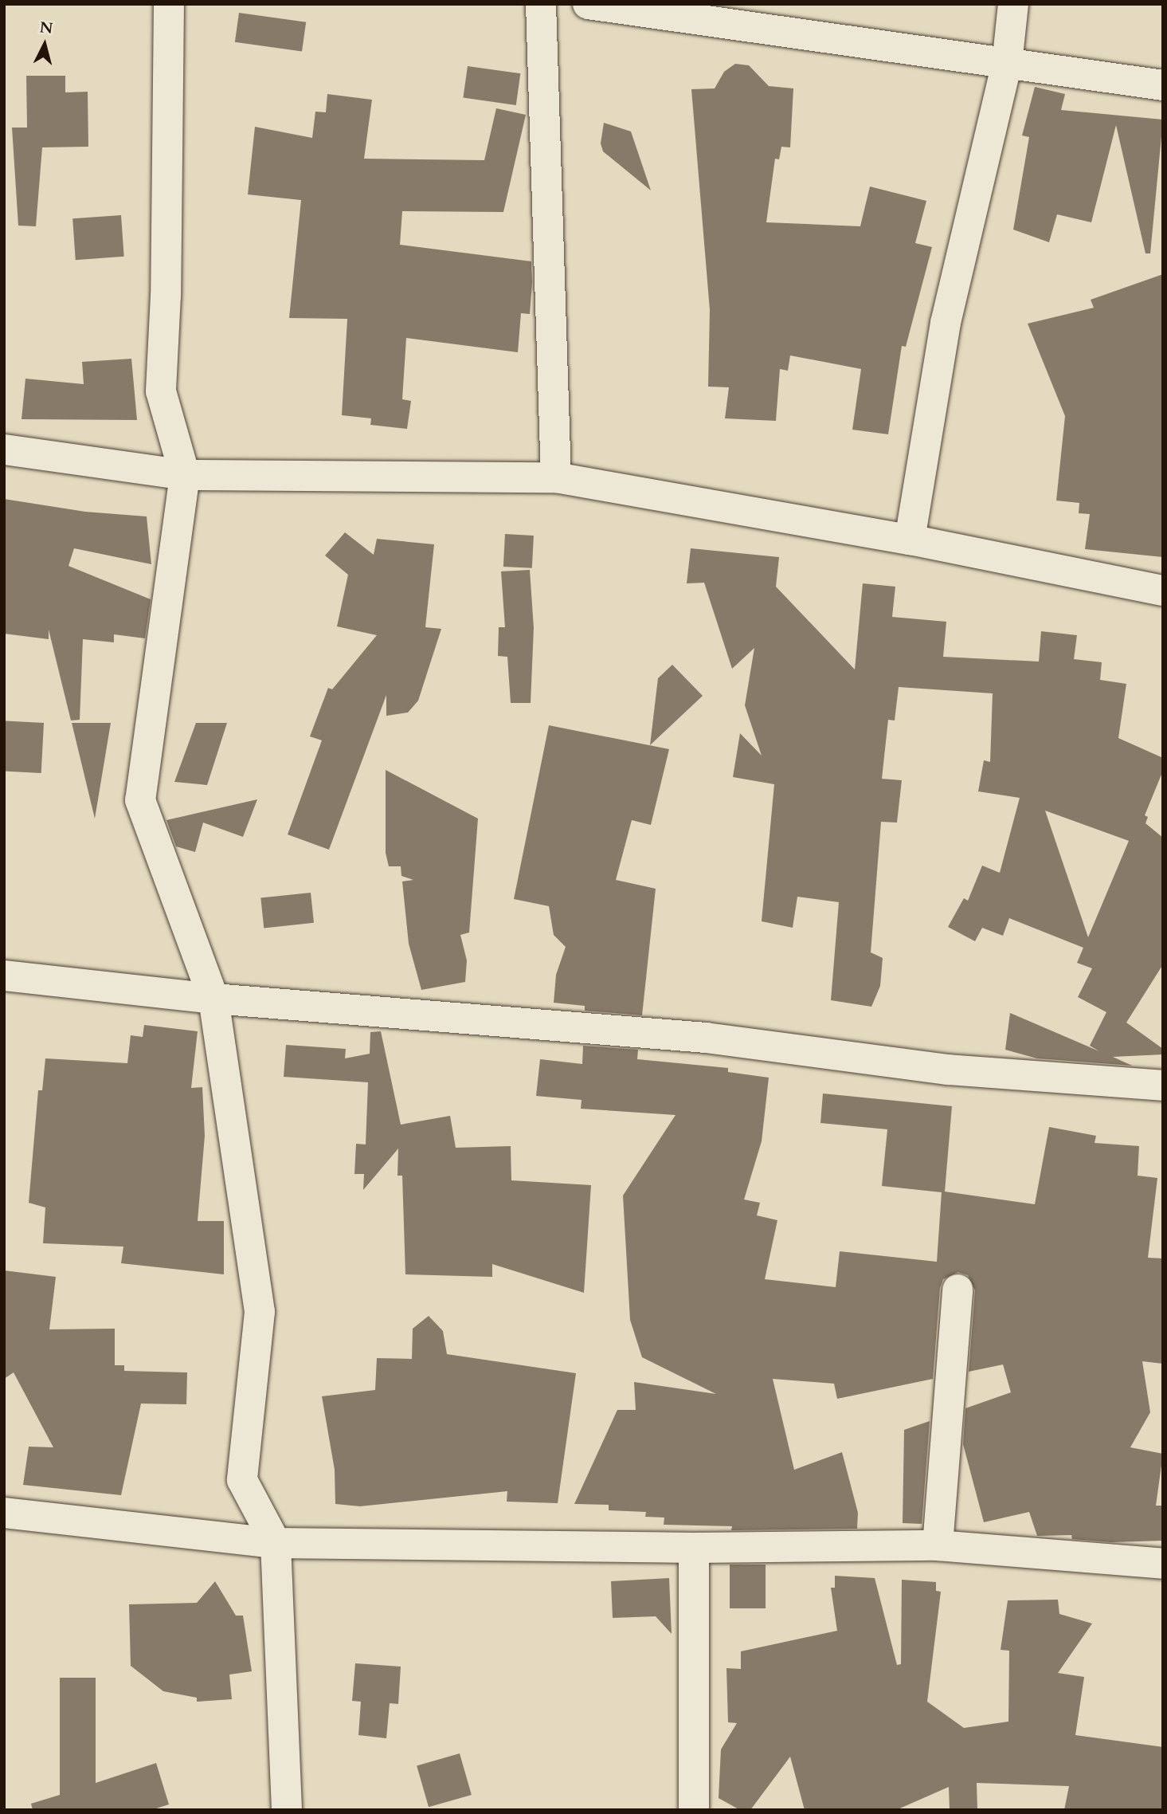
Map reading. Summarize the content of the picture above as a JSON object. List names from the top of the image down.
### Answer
{
  "north": "top"
}
